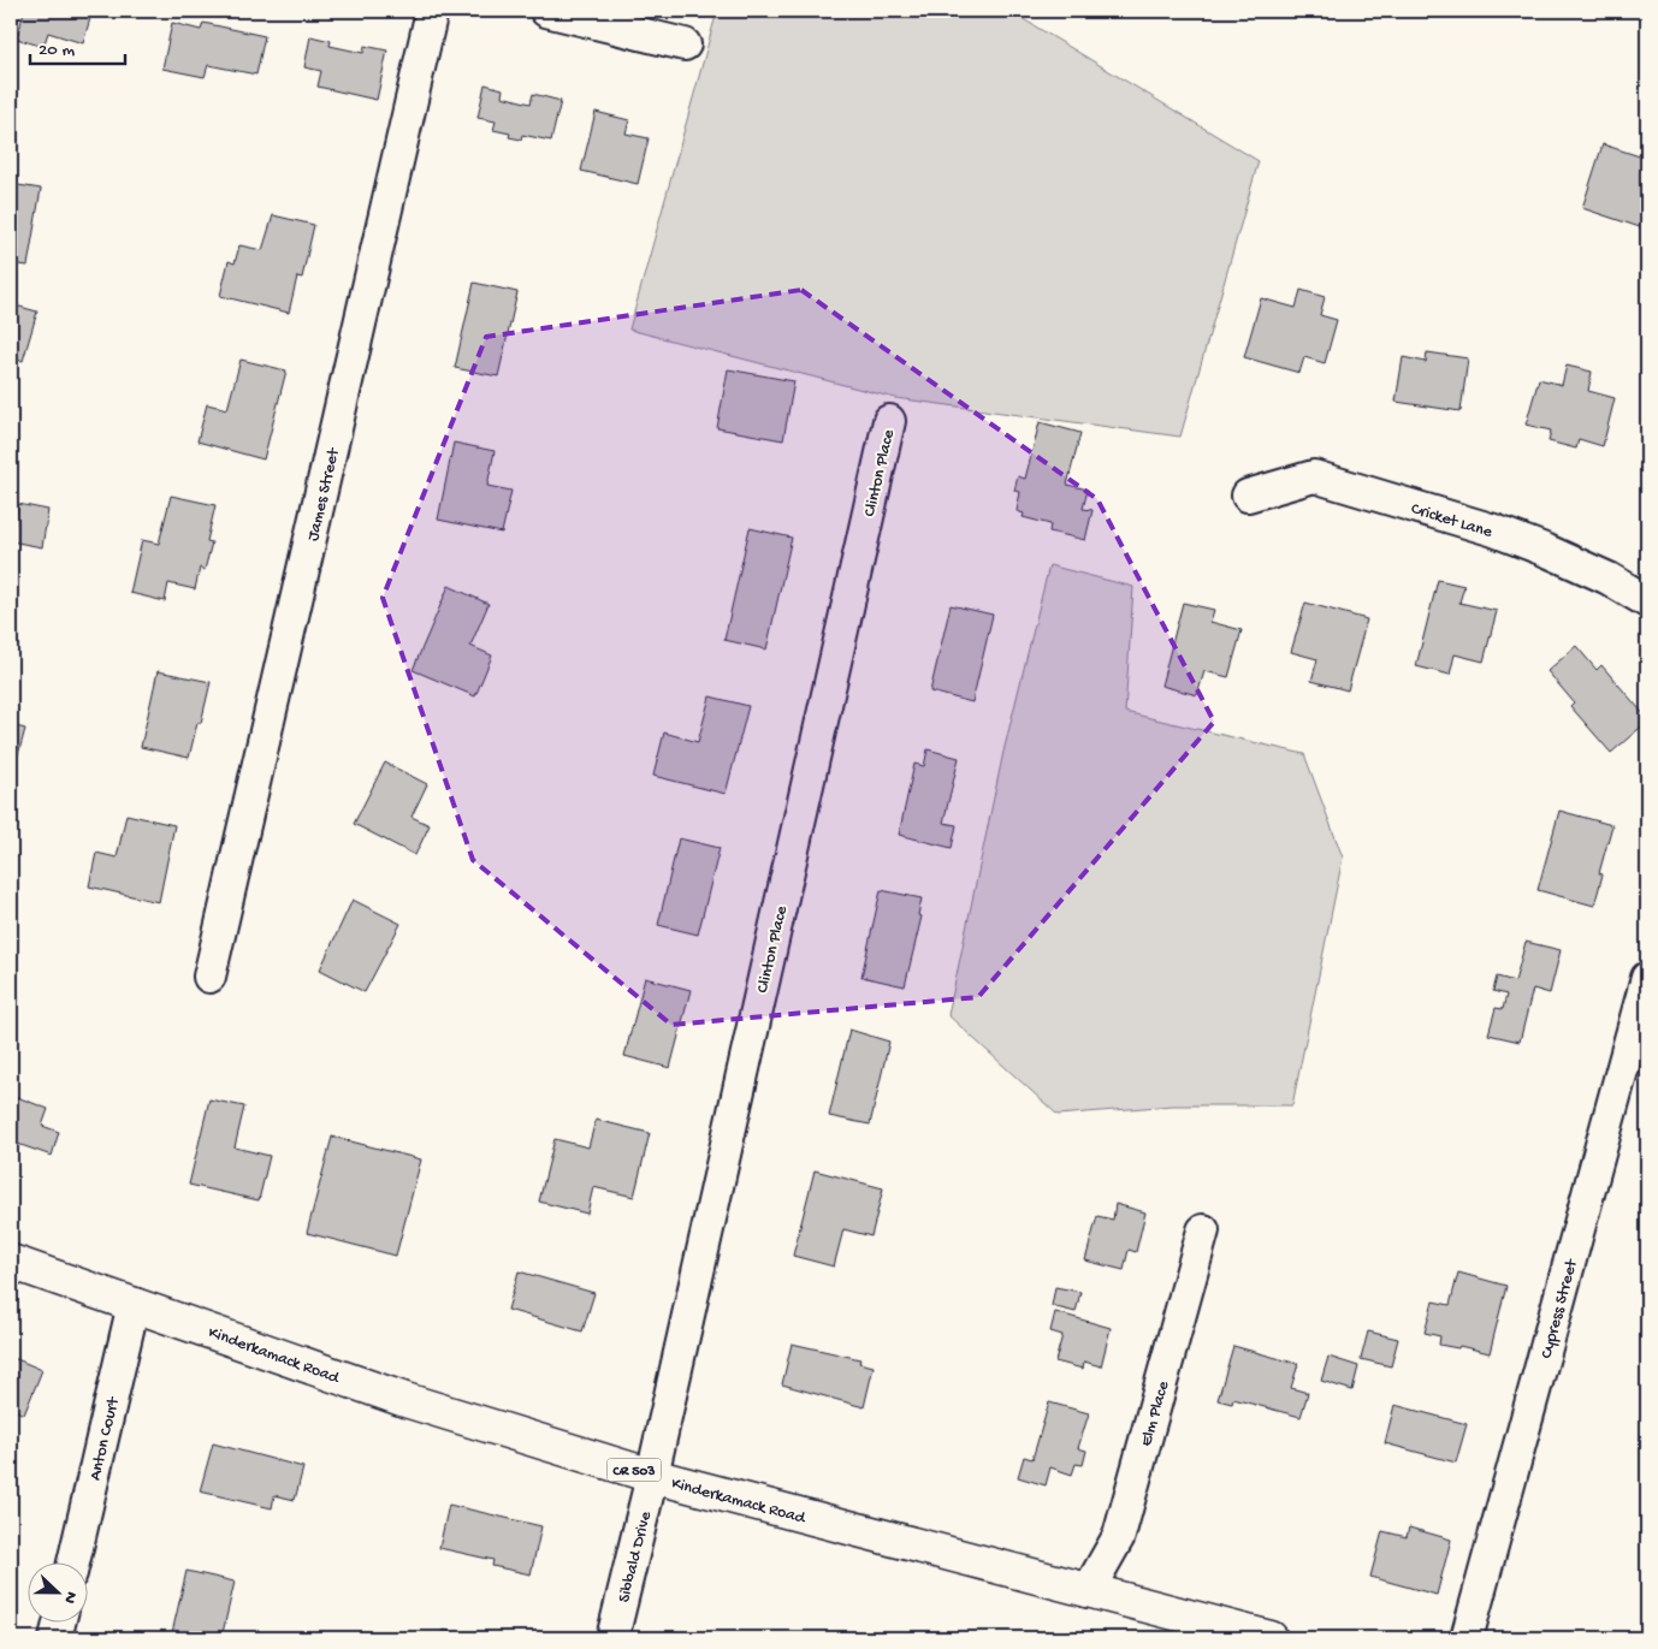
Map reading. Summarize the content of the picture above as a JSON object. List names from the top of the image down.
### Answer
{
  "streets": {
    "main road": ["Kinderkamack Road", "CR 503"],
    "street": [
      "Clinton Place",
      "James Street",
      "Cricket Lane",
      "Cypress Street",
      "Elm Place",
      "Anton Court",
      "Sibbald Drive"
    ]
  },
  "crossings": [
    ["Clinton Place", "Kinderkamack Road"],
    ["Clinton Place", "Sibbald Drive"],
    ["Kinderkamack Road", "Elm Place"],
    ["Kinderkamack Road", "Anton Court"],
    ["Kinderkamack Road", "Sibbald Drive"]
  ],
  "scale_bar": "20 m",
  "north": "right"
}
